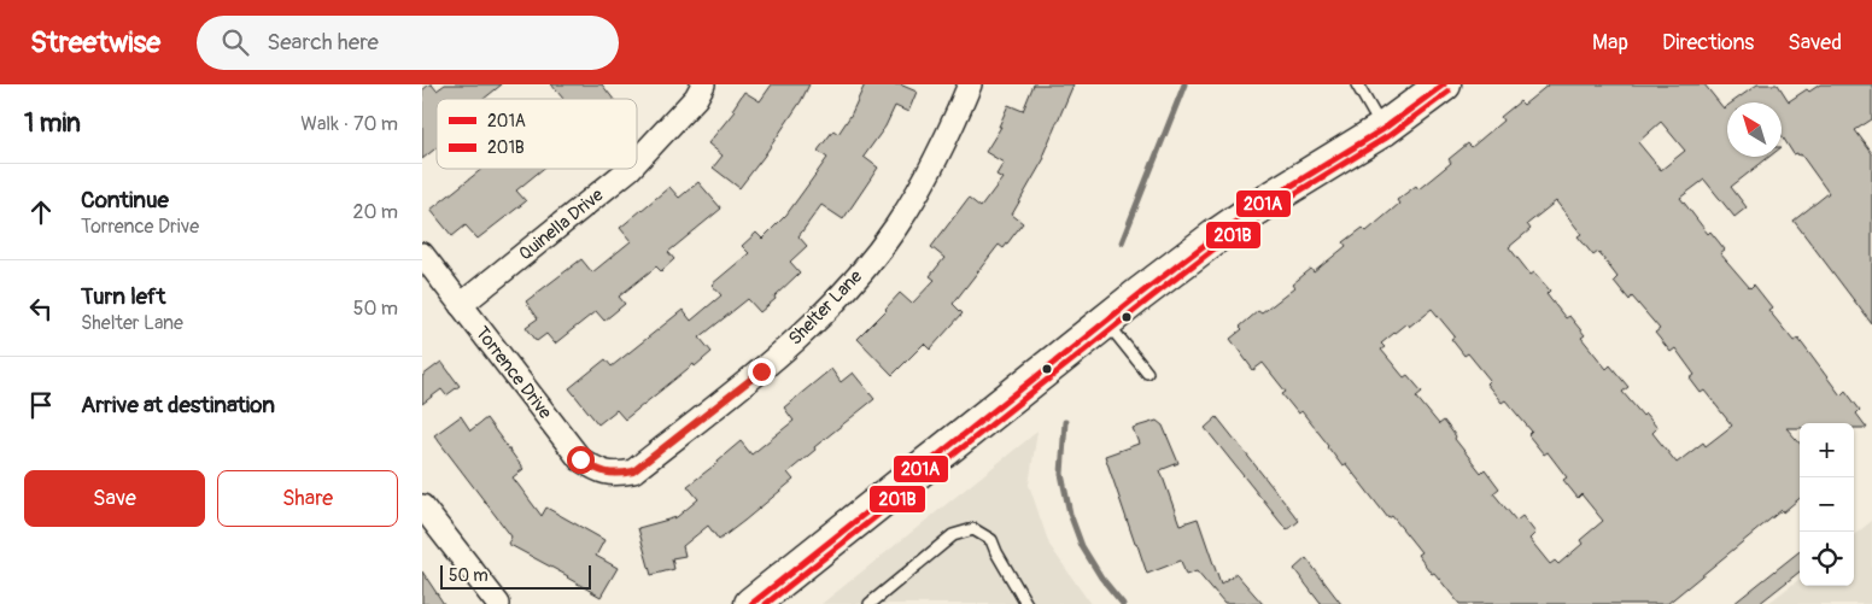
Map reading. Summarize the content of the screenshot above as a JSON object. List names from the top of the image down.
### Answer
{
  "streets": {
    "street": ["Quinella Drive", "Shelter Lane", "Torrence Drive"]
  },
  "crossings": [
    ["Quinella Drive", "Torrence Drive"],
    ["Shelter Lane", "Torrence Drive"]
  ],
  "lines": ["transit line 201A", "transit line 201B"],
  "legend": ["201A", "201B"],
  "scale_bar": "50 m",
  "north": "top left",
  "page": {
    "header": "Streetwise",
    "search": "Search here",
    "nav": ["Map", "Directions", "Saved"],
    "heading": ["1 min", "Walk · 70 m"],
    "list": [
      ["Continue", "Torrence Drive", "20 m"],
      ["Turn left", "Shelter Lane", "50 m"],
      "Arrive at destination"
    ],
    "map_buttons": ["+", "−"],
    "buttons": ["Save", "Share"],
    "scale": "50 m"
  }
}
